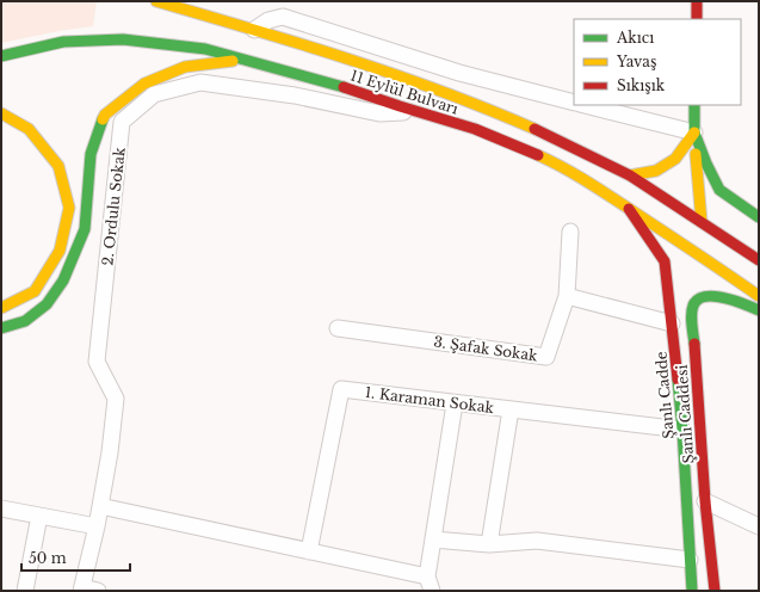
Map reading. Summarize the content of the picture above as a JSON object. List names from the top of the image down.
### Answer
{
  "streets": {
    "main road": ["11 Eylül Bulvarı", "Şanlı Cadde", "Şanlı Caddesi"],
    "street": ["2. Ordulu Sokak", "3. Şafak Sokak", "1. Karaman Sokak"]
  },
  "crossings": [
    ["11 Eylül Bulvarı", "2. Ordulu Sokak"],
    ["11 Eylül Bulvarı", "Şanlı Cadde"],
    ["Şanlı Cadde", "1. Karaman Sokak"]
  ],
  "legend": ["Akıcı", "Yavaş", "Sıkışık"],
  "scale_bar": "50 m"
}
